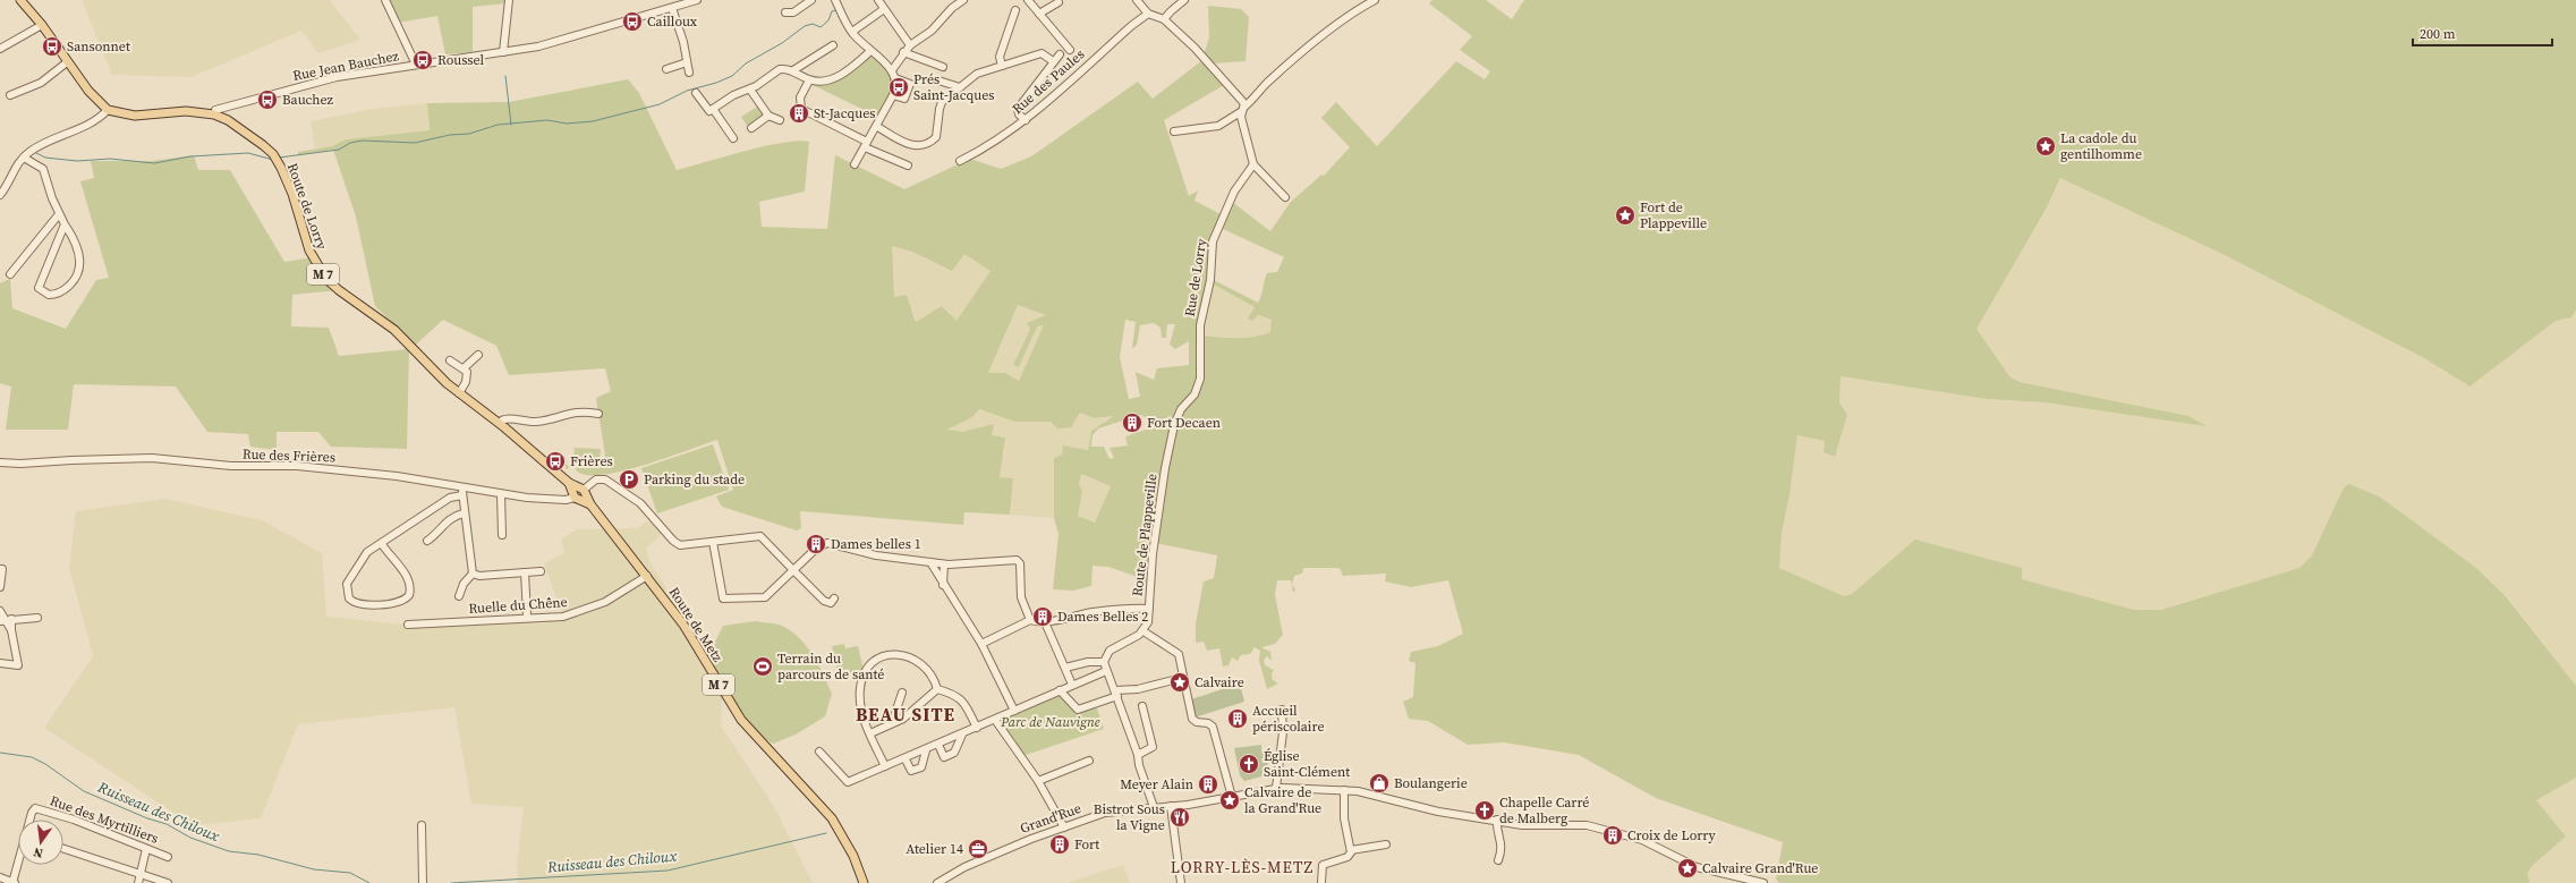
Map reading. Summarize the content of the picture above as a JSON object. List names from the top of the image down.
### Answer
{
  "streets": {
    "main road": ["Route de Lorry", "M 7", "Route de Metz"],
    "street": [
      "Rue Jean Bauchez",
      "Rue des Paules",
      "Rue de Lorry",
      "Rue des Frières",
      "Route de Plappeville",
      "Ruelle du Chêne",
      "Grand'Rue",
      "Rue des Myrtilliers"
    ]
  },
  "crossings": [
    ["Rue Jean Bauchez", "Route de Lorry"],
    ["Route de Lorry", "M 7"],
    ["M 7", "Rue des Frières"],
    ["M 7", "Route de Metz"],
    ["Rue de Lorry", "Route de Plappeville"],
    ["Rue des Frières", "Route de Metz"],
    ["Ruelle du Chêne", "Route de Metz"]
  ],
  "districts": ["BEAU SITE", "LORRY-LÈS-METZ"],
  "water": ["Ruisseau des Chiloux"],
  "parks": ["Parc de Nauvigne"],
  "places": {
    "bus stop": [
      "Cailloux",
      "Sansonnet",
      "Roussel",
      "Prés Saint-Jacques",
      "Bauchez",
      "Frières"
    ],
    "building": [
      "St-Jacques",
      "Fort Decaen",
      "Dames belles 1",
      "Dames Belles 2",
      "Accueil périscolaire",
      "Meyer Alain",
      "Croix de Lorry",
      "Fort"
    ],
    "place": [
      "La cadole du gentilhomme",
      "Fort de Plappeville",
      "Calvaire",
      "Calvaire de la Grand'Rue",
      "Calvaire Grand'Rue"
    ],
    "parking": ["Parking du stade"],
    "sports": ["Terrain du parcours de santé"],
    "church": ["Église Saint-Clément", "Chapelle Carré de Malberg"],
    "shop": ["Boulangerie"],
    "restaurant": ["Bistrot Sous la Vigne"],
    "office": ["Atelier 14"]
  },
  "scale_bar": "200 m",
  "north": "bottom"
}
